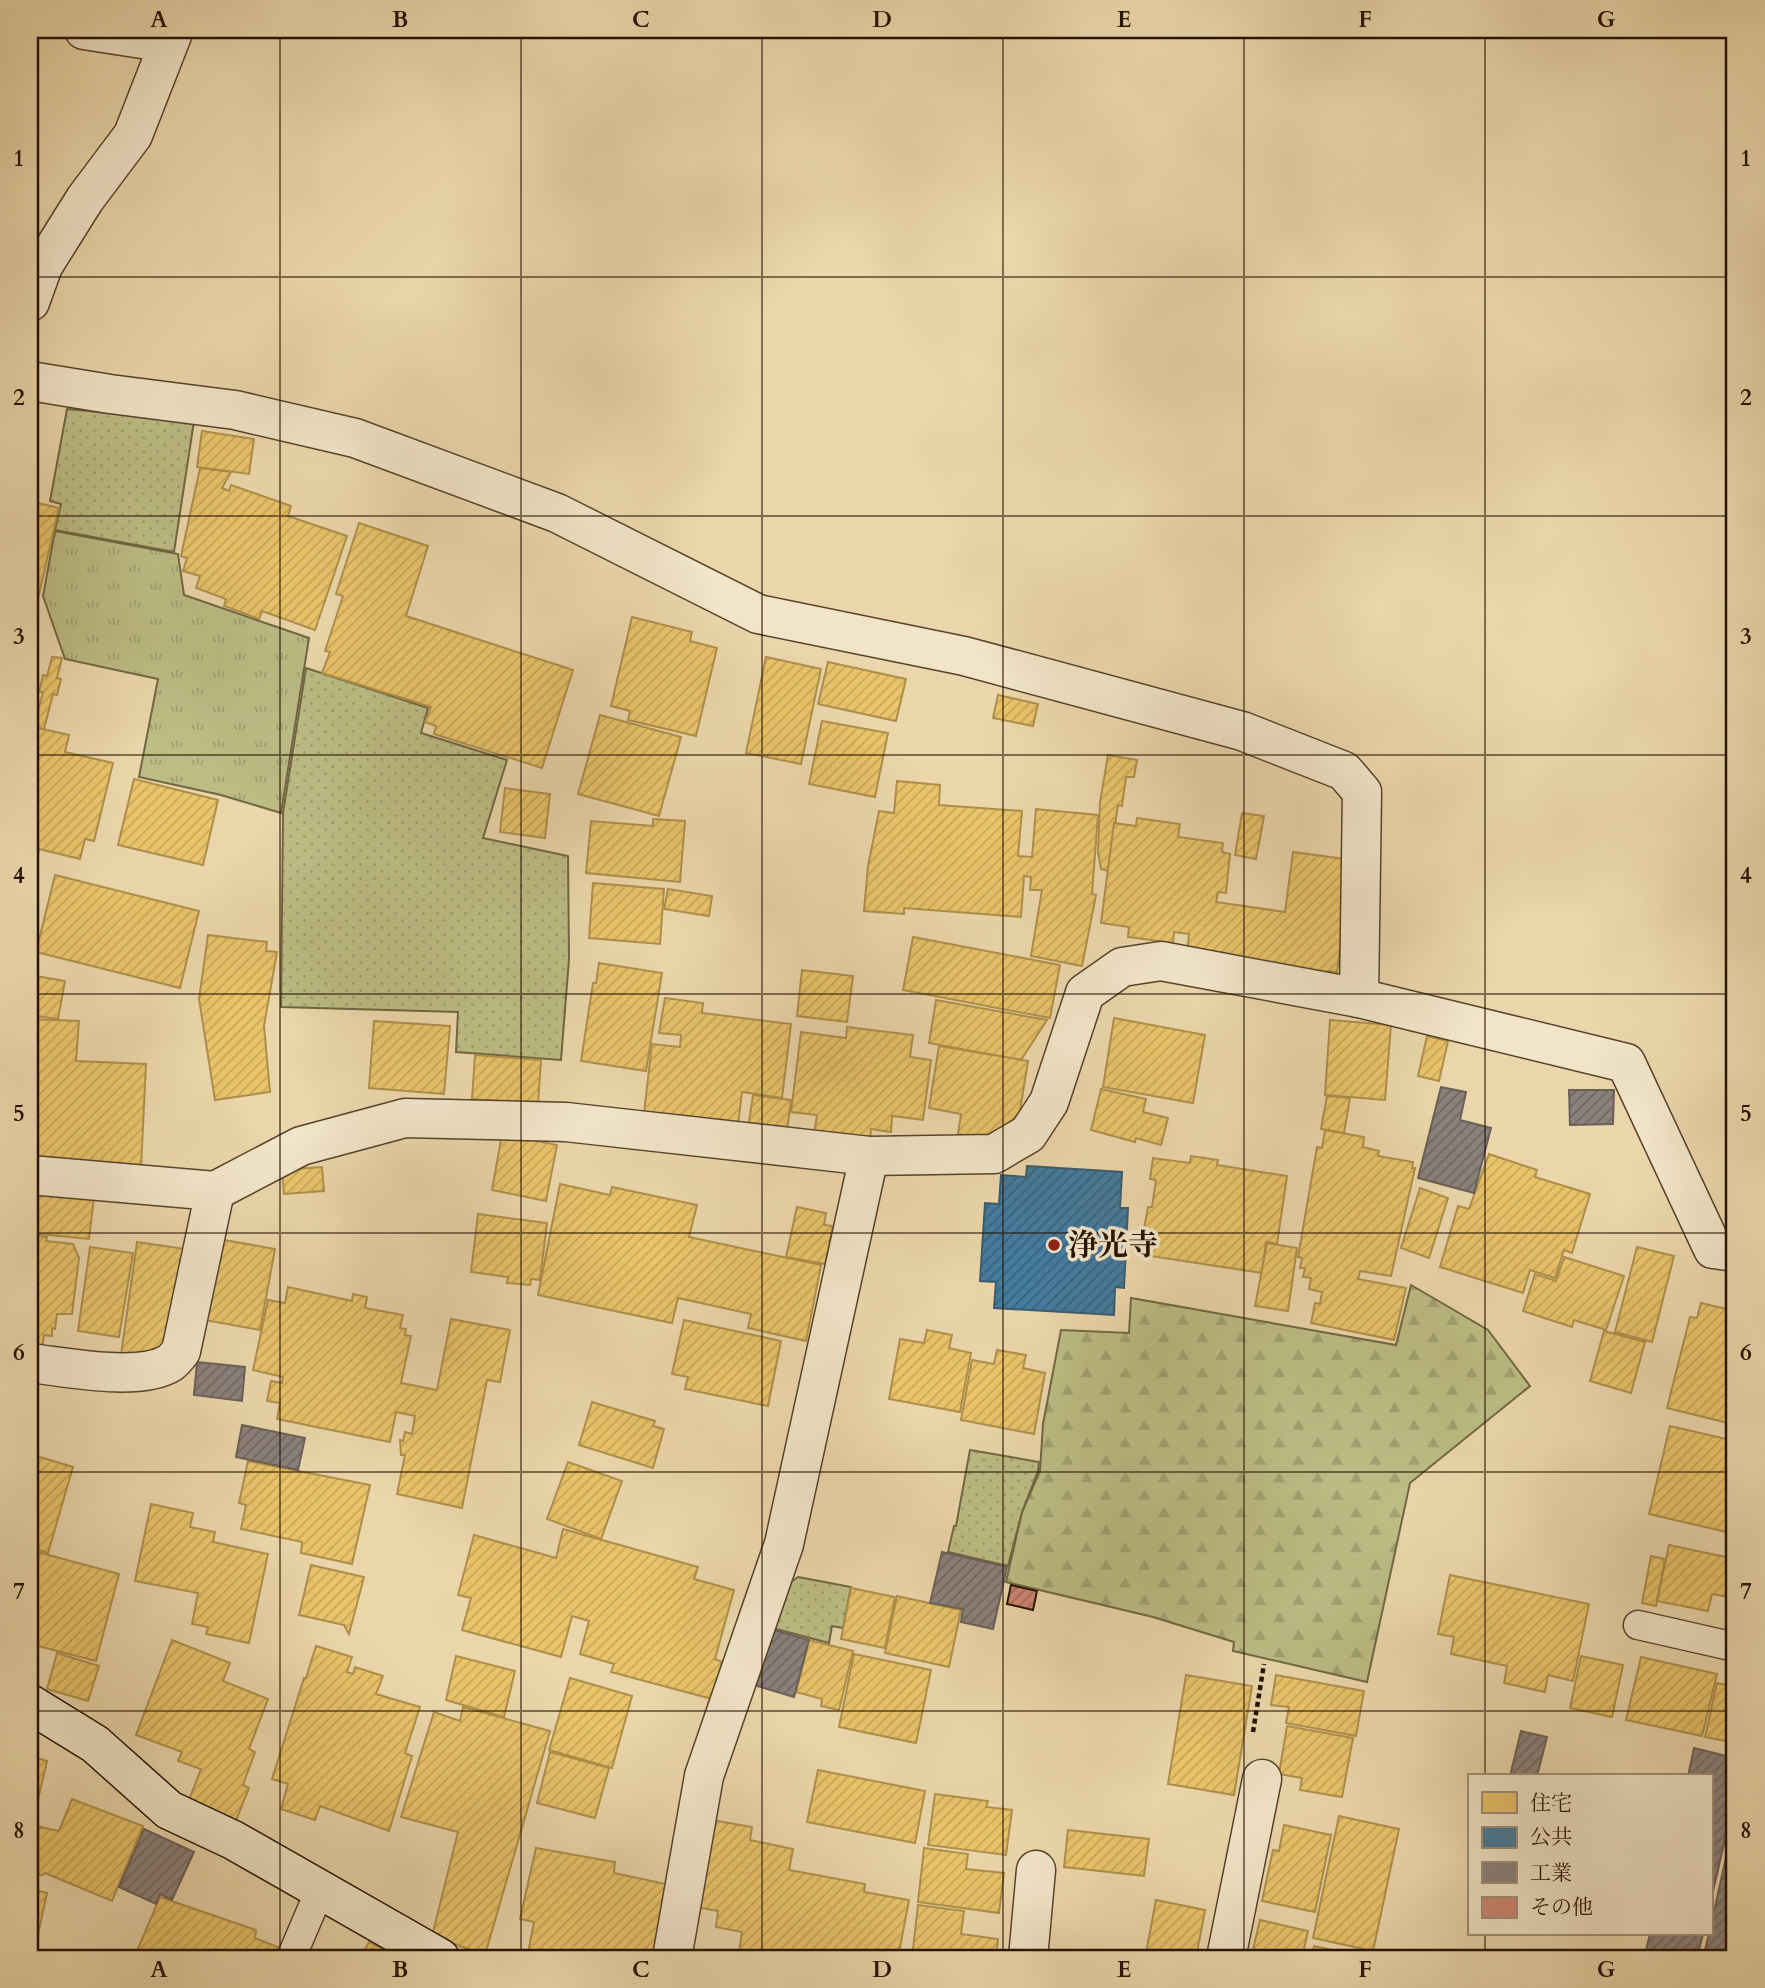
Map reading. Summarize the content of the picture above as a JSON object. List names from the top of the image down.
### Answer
{
  "places": ["浄光寺"],
  "legend": [
    "住宅",
    "公共",
    "工業",
    "その他"
  ],
  "grid": {
    "columns": [
      "A",
      "B",
      "C",
      "D",
      "E",
      "F",
      "G"
    ],
    "rows": [
      "1",
      "2",
      "3",
      "4",
      "5",
      "6",
      "7",
      "8"
    ]
  }
}
